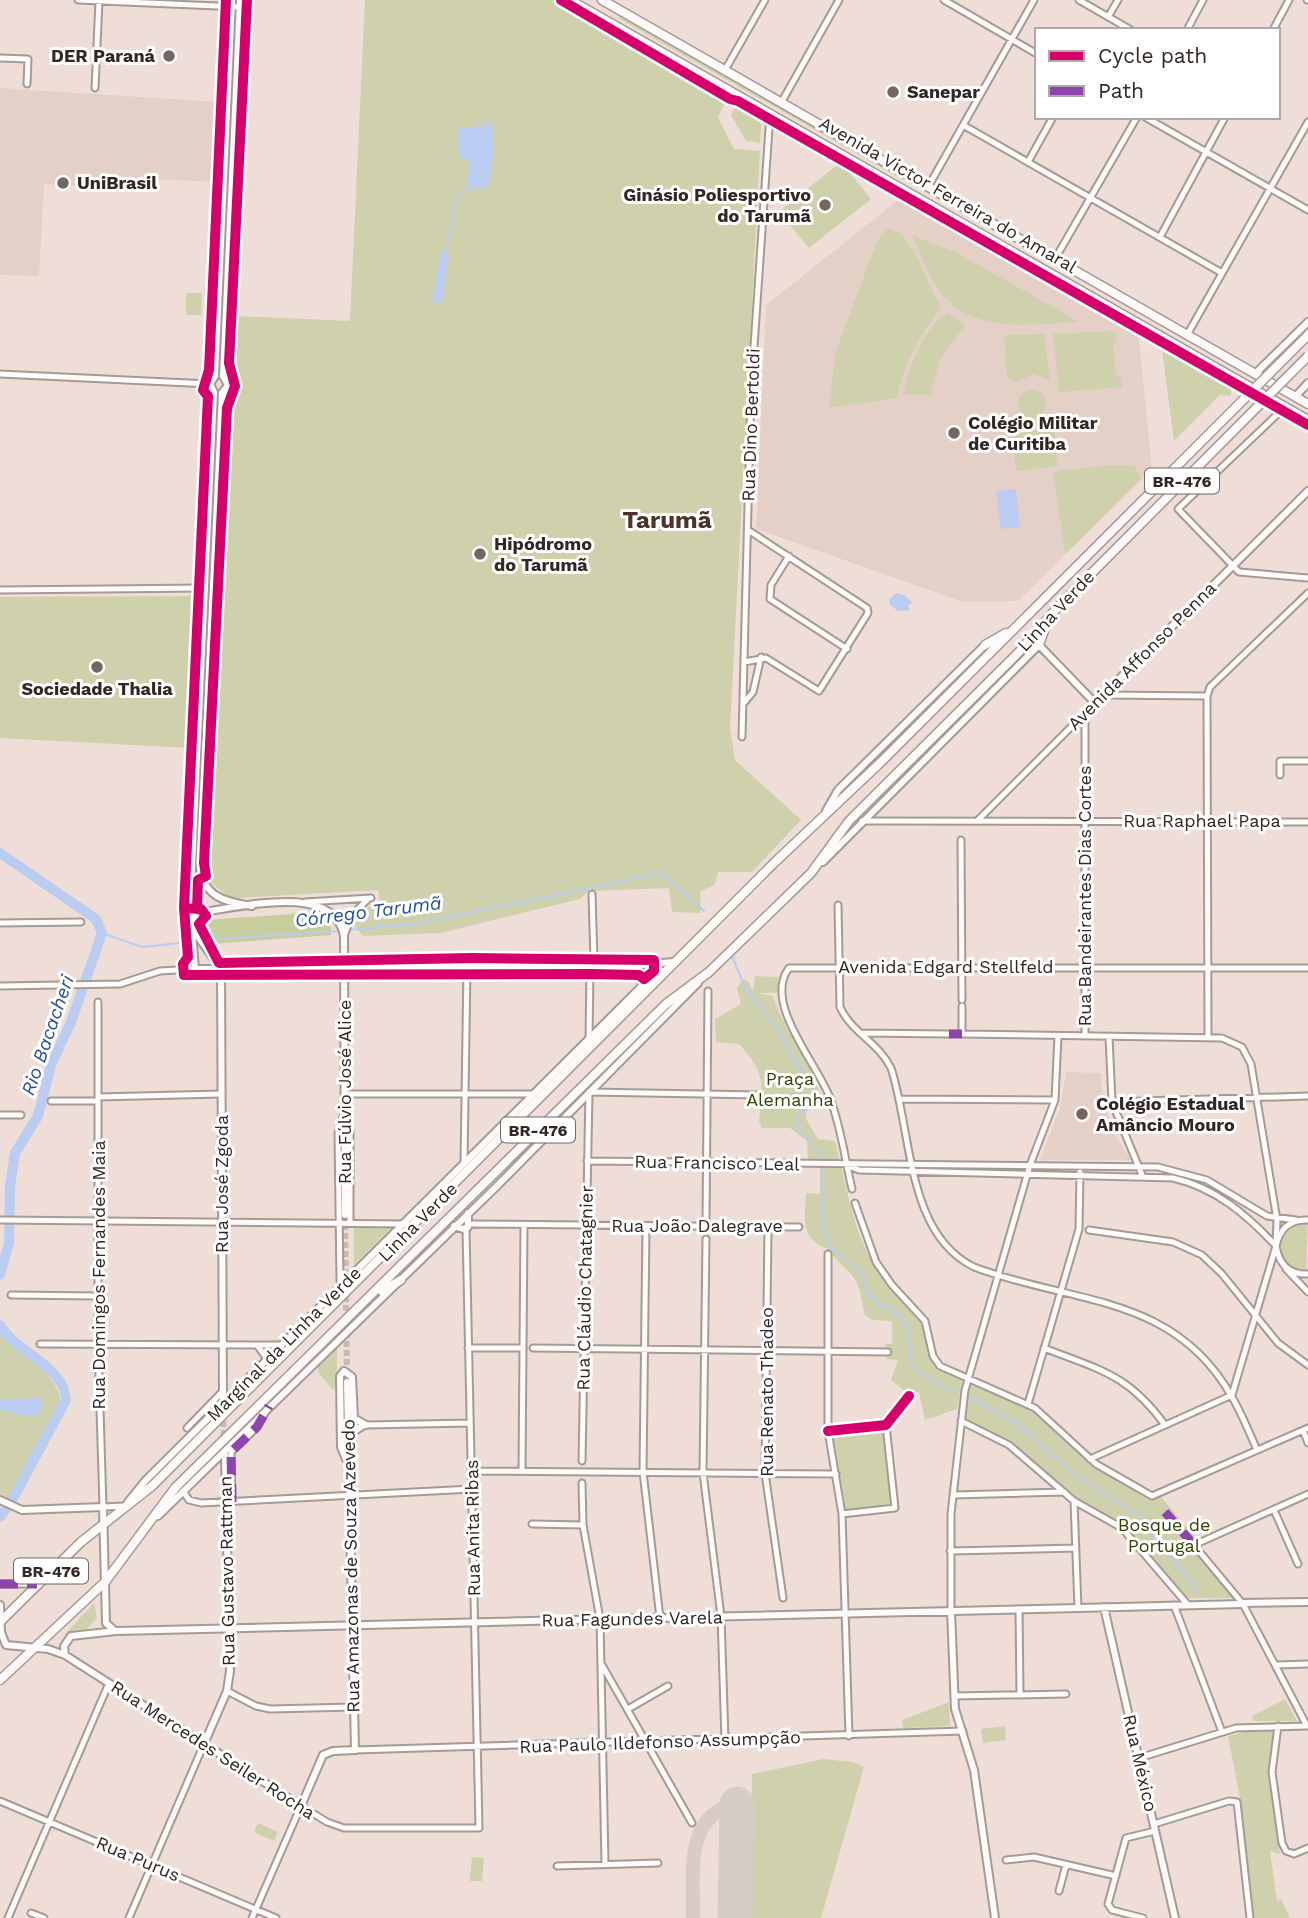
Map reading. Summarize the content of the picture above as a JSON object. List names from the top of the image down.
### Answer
{
  "streets": {
    "highway": ["Avenida Victor Ferreira do Amaral", "BR-476", "Linha Verde"],
    "main road": [
      "Avenida Affonso Penna",
      "Rua Fúlvio José Alice",
      "Rua José Zgoda",
      "Rua Domingos Fernandes Maia",
      "Marginal da Linha Verde",
      "Rua Amazonas de Souza Azevedo",
      "Rua Gustavo Rattman",
      "Rua Fagundes Varela",
      "Rua Mercedes Seiler Rocha",
      "Rua México"
    ],
    "street": [
      "Rua Dino Bertoldi",
      "Rua Raphael Papa",
      "Rua Bandeirantes Dias Cortes",
      "Avenida Edgard Stellfeld",
      "Rua Francisco Leal",
      "Rua João Dalegrave",
      "Rua Cláudio Chatagnier",
      "Rua Renato Thadeo",
      "Rua Anita Ribas",
      "Rua Paulo Ildefonso Assumpção",
      "Rua Purus"
    ]
  },
  "crossings": [
    ["Avenida Victor Ferreira do Amaral", "Rua Dino Bertoldi"],
    ["Linha Verde", "Rua Raphael Papa"],
    ["Linha Verde", "Rua Domingos Fernandes Maia"],
    ["Linha Verde", "Marginal da Linha Verde"],
    ["Linha Verde", "Rua Mercedes Seiler Rocha"],
    ["Avenida Affonso Penna", "Rua Raphael Papa"],
    ["Avenida Affonso Penna", "Rua Bandeirantes Dias Cortes"],
    ["Rua Raphael Papa", "Rua Bandeirantes Dias Cortes"],
    ["Rua Bandeirantes Dias Cortes", "Avenida Edgard Stellfeld"],
    ["Avenida Edgard Stellfeld", "Rua Francisco Leal"],
    ["Rua Francisco Leal", "Rua Cláudio Chatagnier"],
    ["Rua João Dalegrave", "Rua Cláudio Chatagnier"],
    ["Rua João Dalegrave", "Rua Renato Thadeo"],
    ["Rua João Dalegrave", "Rua Anita Ribas"],
    ["Rua Domingos Fernandes Maia", "Rua Fagundes Varela"],
    ["Rua Cláudio Chatagnier", "Marginal da Linha Verde"],
    ["Rua Anita Ribas", "Rua Fagundes Varela"],
    ["Rua Anita Ribas", "Rua Paulo Ildefonso Assumpção"],
    ["Rua Anita Ribas", "Rua Mercedes Seiler Rocha"],
    ["Rua Amazonas de Souza Azevedo", "Rua Fagundes Varela"],
    ["Rua Amazonas de Souza Azevedo", "Rua Paulo Ildefonso Assumpção"],
    ["Rua Gustavo Rattman", "Rua Fagundes Varela"],
    ["Rua Gustavo Rattman", "Rua Mercedes Seiler Rocha"],
    ["Rua Gustavo Rattman", "Rua Purus"],
    ["Rua Fagundes Varela", "Rua Mercedes Seiler Rocha"],
    ["Rua Fagundes Varela", "Rua México"]
  ],
  "districts": ["Tarumã"],
  "water": ["Córrego Tarumã", "Rio Bacacheri"],
  "parks": ["Praça Alemanha", "Bosque de Portugal"],
  "places": [
    "DER Paraná",
    "Sanepar",
    "UniBrasil",
    "Ginásio Poliesportivo do Tarumã",
    "Colégio Militar de Curitiba",
    "Hipódromo do Tarumã",
    "Sociedade Thalia",
    "Colégio Estadual Amâncio Mouro"
  ],
  "legend": ["Cycle path", "Path"]
}
